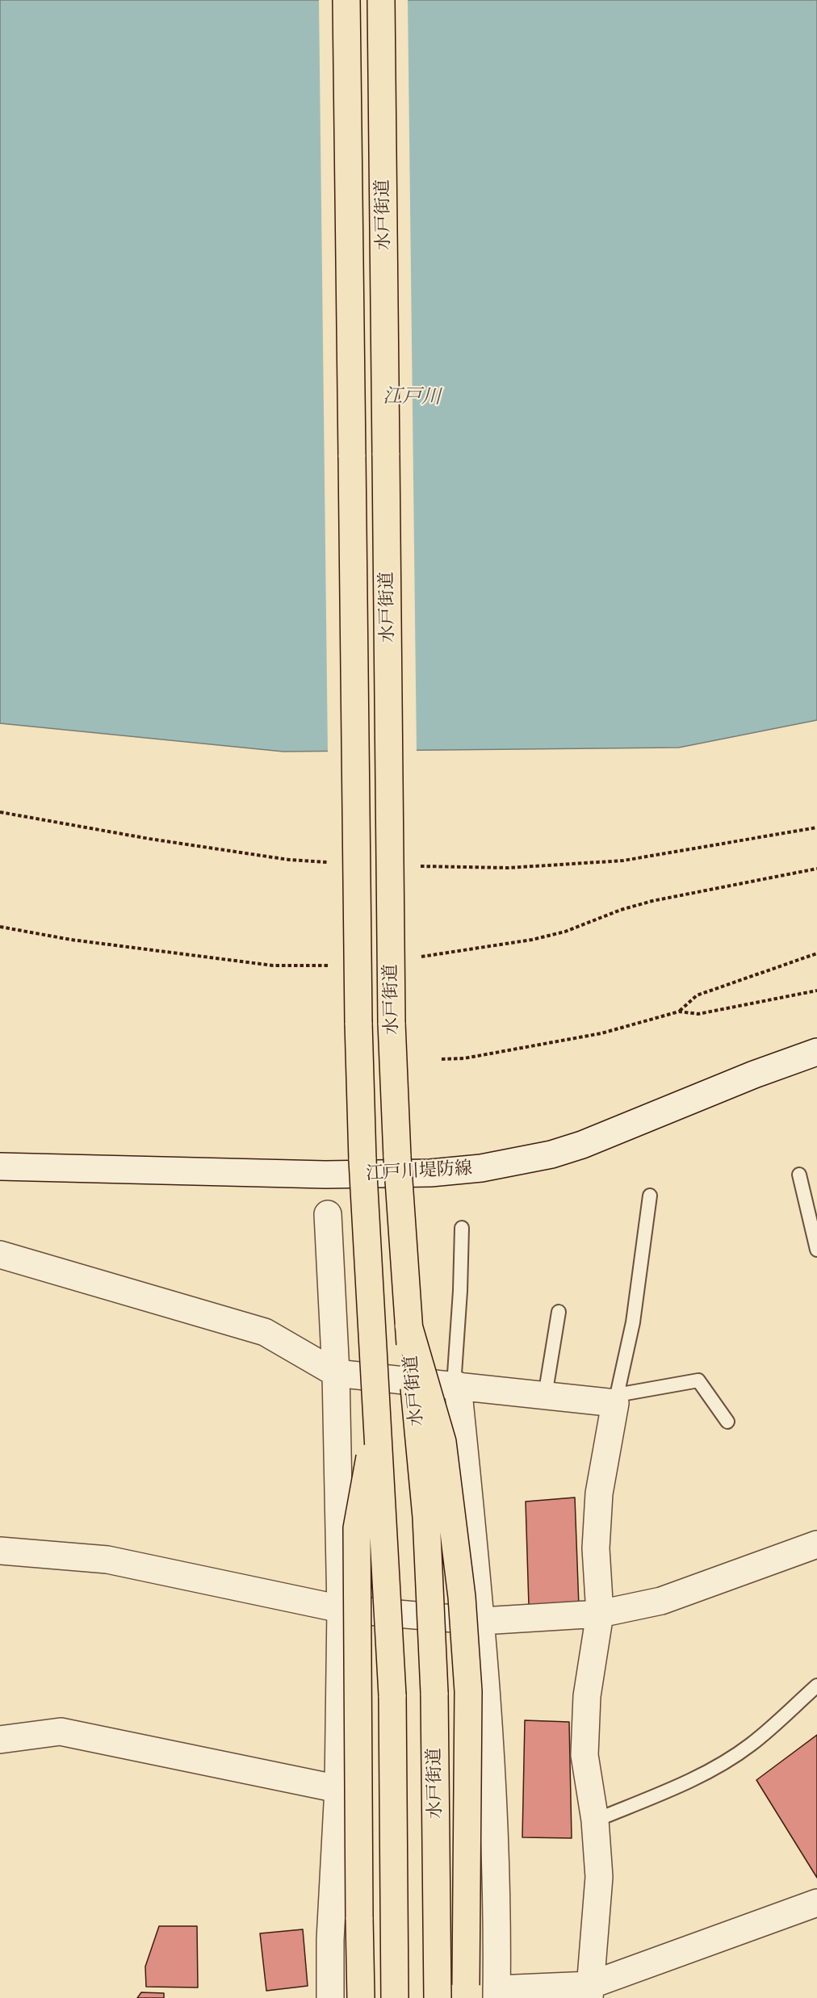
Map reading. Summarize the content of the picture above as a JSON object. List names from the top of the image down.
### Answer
{
  "streets": {
    "highway": ["水戸街道"],
    "street": ["江戸川堤防線"]
  },
  "water": ["江戸川"]
}
